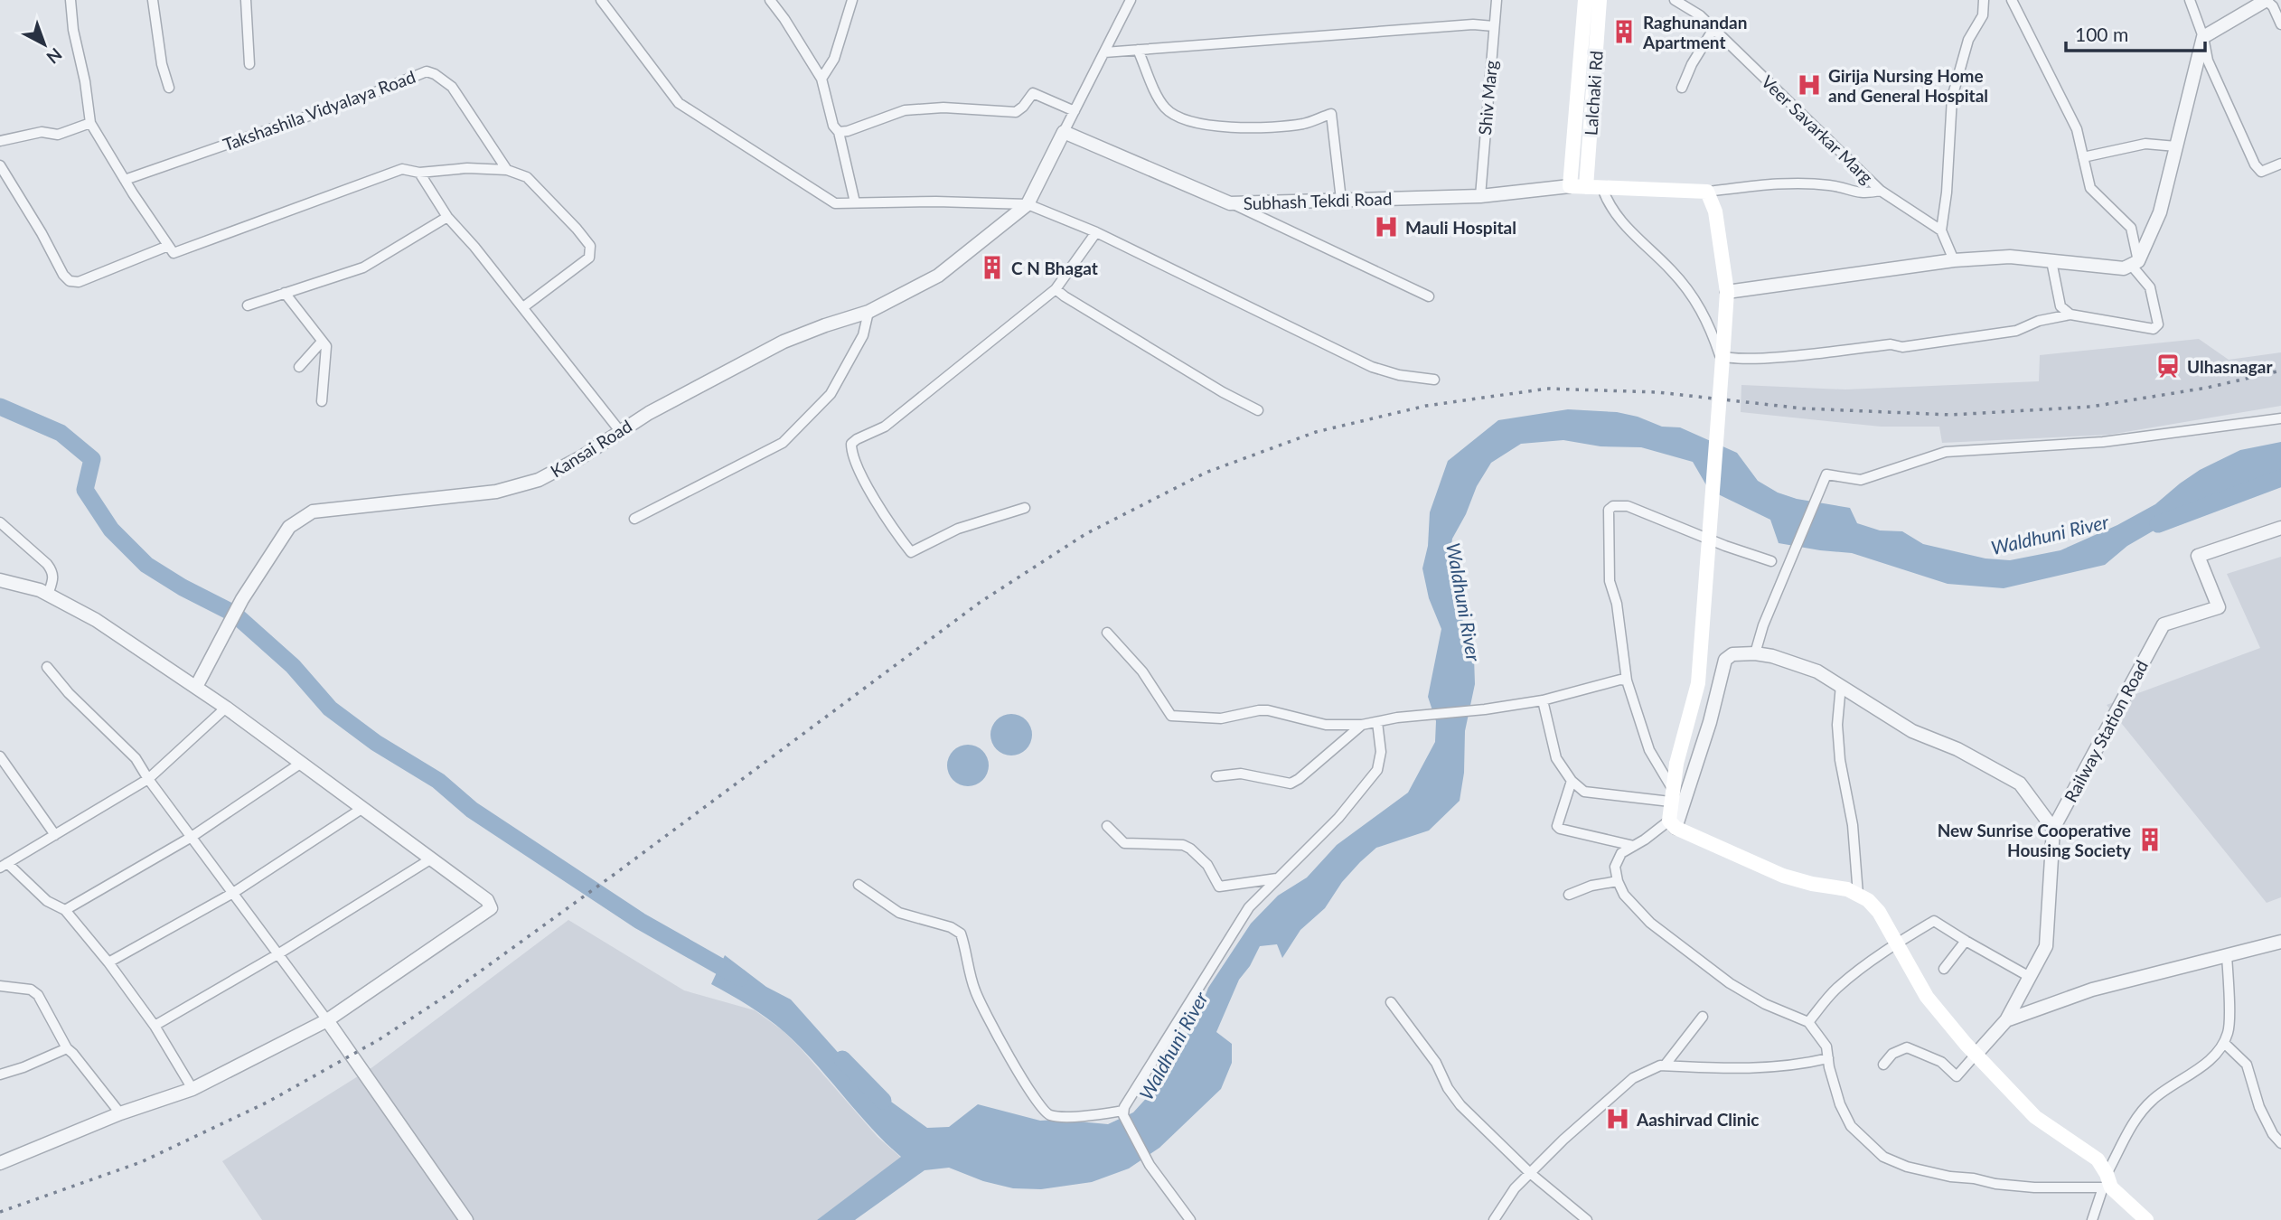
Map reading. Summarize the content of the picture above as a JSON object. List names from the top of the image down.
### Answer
{
  "streets": {
    "main road": ["Lalchaki Rd", "Subhash Tekdi Road"],
    "street": [
      "Shiv Marg",
      "Takshashila Vidyalaya Road",
      "Veer Savarkar Marg",
      "Kansai Road",
      "Railway Station Road"
    ]
  },
  "crossings": [
    ["Lalchaki Rd", "Subhash Tekdi Road"],
    ["Shiv Marg", "Subhash Tekdi Road"]
  ],
  "water": ["Waldhuni River"],
  "places": {
    "building": ["Raghunandan Apartment", "C N Bhagat", "New Sunrise Cooperative Housing Society"],
    "hospital": ["Girija Nursing Home and General Hospital", "Mauli Hospital", "Aashirvad Clinic"],
    "station": ["Ulhasnagar"]
  },
  "scale_bar": "100 m",
  "north": "bottom right"
}
